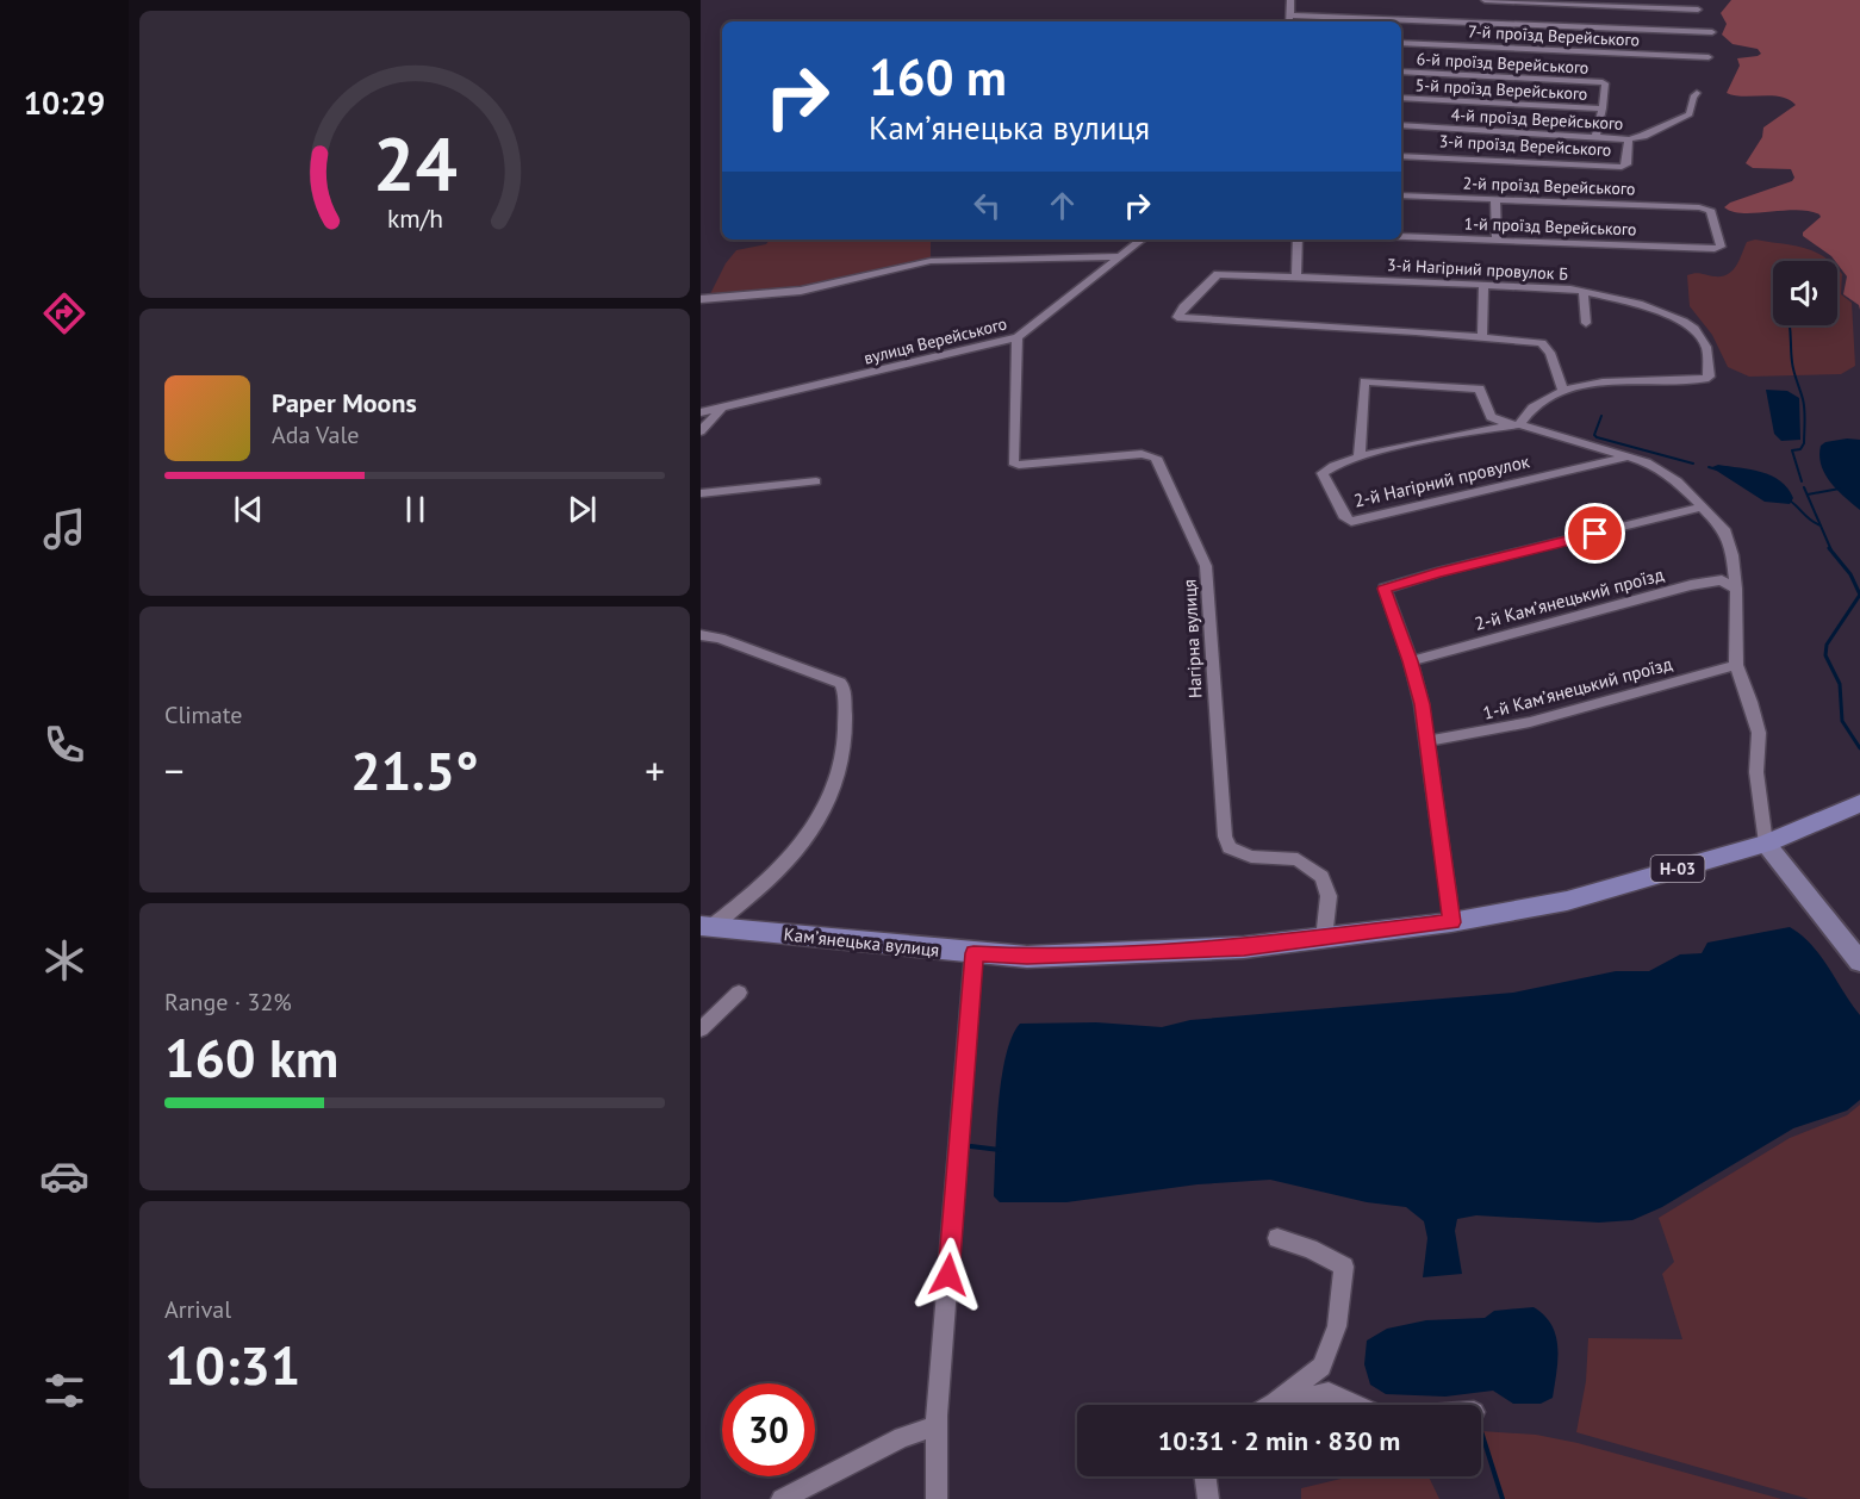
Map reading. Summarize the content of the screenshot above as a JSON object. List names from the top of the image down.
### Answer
{
  "streets": {
    "main road": ["Н-03", "Камʼянецька вулиця"],
    "street": [
      "7-й проїзд Верейського",
      "6-й проїзд Верейського",
      "5-й проїзд Верейського",
      "4-й проїзд Верейського",
      "3-й проїзд Верейського",
      "2-й проїзд Верейського",
      "1-й проїзд Верейського",
      "3-й Нагірний провулок Б",
      "вулиця Верейського",
      "2-й Нагірний провулок",
      "2-й Камʼянецький проїзд",
      "Нагірна вулиця",
      "1-й Камʼянецький проїзд"
    ]
  },
  "crossings": [
    ["6-й проїзд Верейського", "5-й проїзд Верейського"],
    ["4-й проїзд Верейського", "3-й проїзд Верейського"],
    ["2-й проїзд Верейського", "1-й проїзд Верейського"],
    ["вулиця Верейського", "Нагірна вулиця"],
    ["Нагірна вулиця", "Камʼянецька вулиця"]
  ],
  "page": {
    "tabs": "10:29",
    "turn": ["160 m", "Камʼянецька вулиця"],
    "song": ["Paper Moons", "Ada Vale"],
    "tile": [
      "Climate",
      ["Range · 32%", "160 km"],
      ["Arrival", "10:31"]
    ],
    "heat": ["−", "21.5°", "+"],
    "limit": "30",
    "trip": "10:31 · 2 min · 830 m",
    "gauge": ["24", "km/h"]
  }
}
